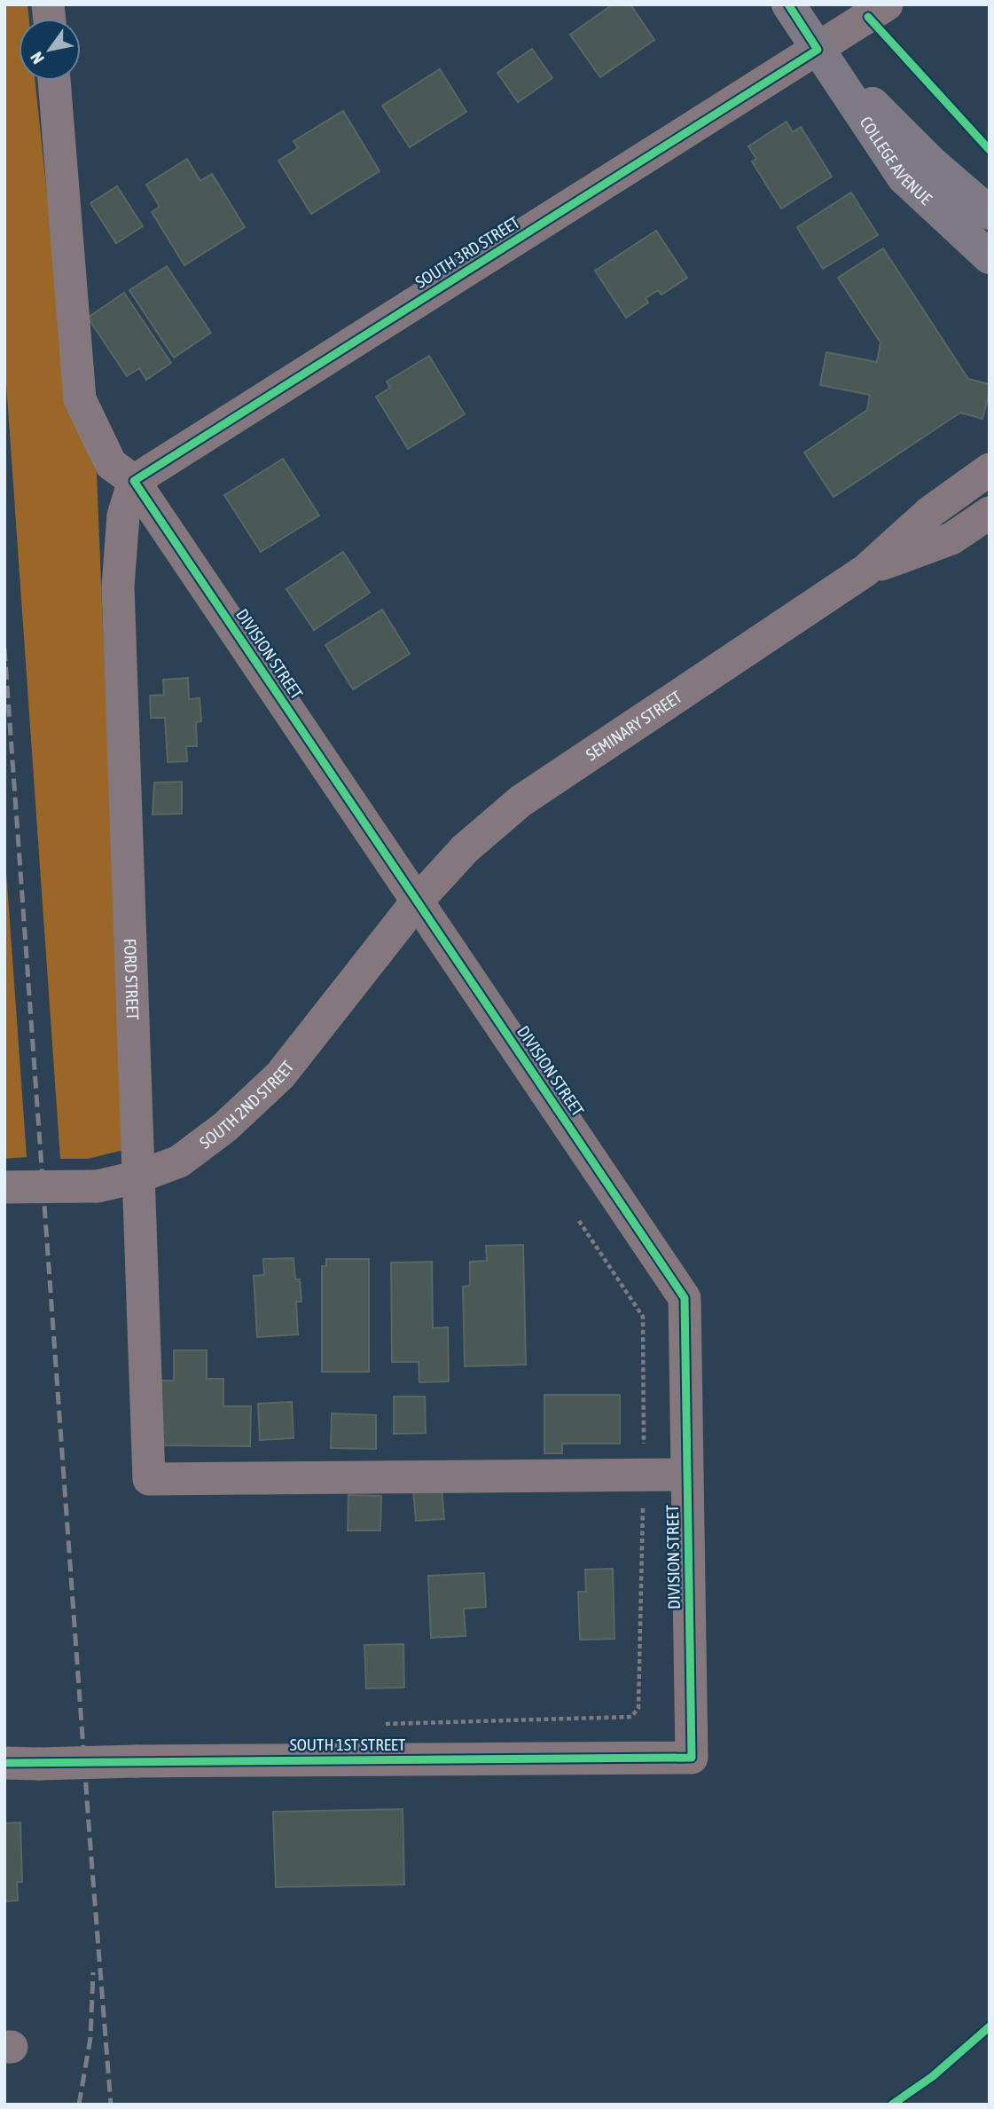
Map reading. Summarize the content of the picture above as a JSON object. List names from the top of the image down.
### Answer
{
  "streets": {
    "main road": ["COLLEGE AVENUE"],
    "street": [
      "SOUTH 3RD STREET",
      "DIVISION STREET",
      "SEMINARY STREET",
      "FORD STREET",
      "SOUTH 2ND STREET",
      "SOUTH 1ST STREET"
    ]
  },
  "crossings": [
    ["COLLEGE AVENUE", "SOUTH 3RD STREET"],
    ["SOUTH 3RD STREET", "DIVISION STREET"],
    ["SOUTH 3RD STREET", "FORD STREET"],
    ["DIVISION STREET", "SEMINARY STREET"],
    ["DIVISION STREET", "FORD STREET"],
    ["DIVISION STREET", "SOUTH 2ND STREET"],
    ["DIVISION STREET", "SOUTH 1ST STREET"],
    ["SEMINARY STREET", "SOUTH 2ND STREET"],
    ["FORD STREET", "SOUTH 2ND STREET"]
  ],
  "north": "bottom left"
}
